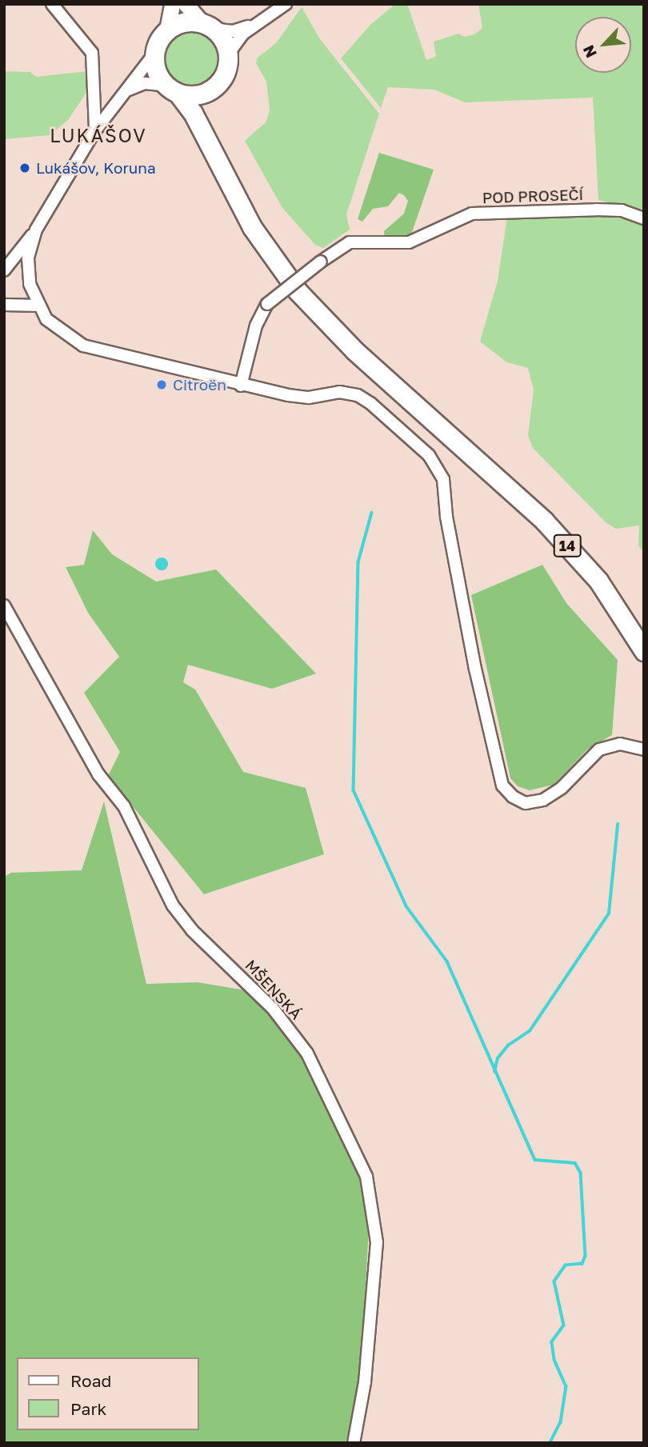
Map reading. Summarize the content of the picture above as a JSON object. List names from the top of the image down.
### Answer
{
  "streets": {
    "main road": ["14"],
    "street": ["POD PROSEČÍ", "MŠENSKÁ"]
  },
  "districts": ["LUKÁŠOV"],
  "places": ["Lukášov, Koruna", "Citroën"],
  "legend": ["Road", "Park"],
  "north": "bottom left"
}
